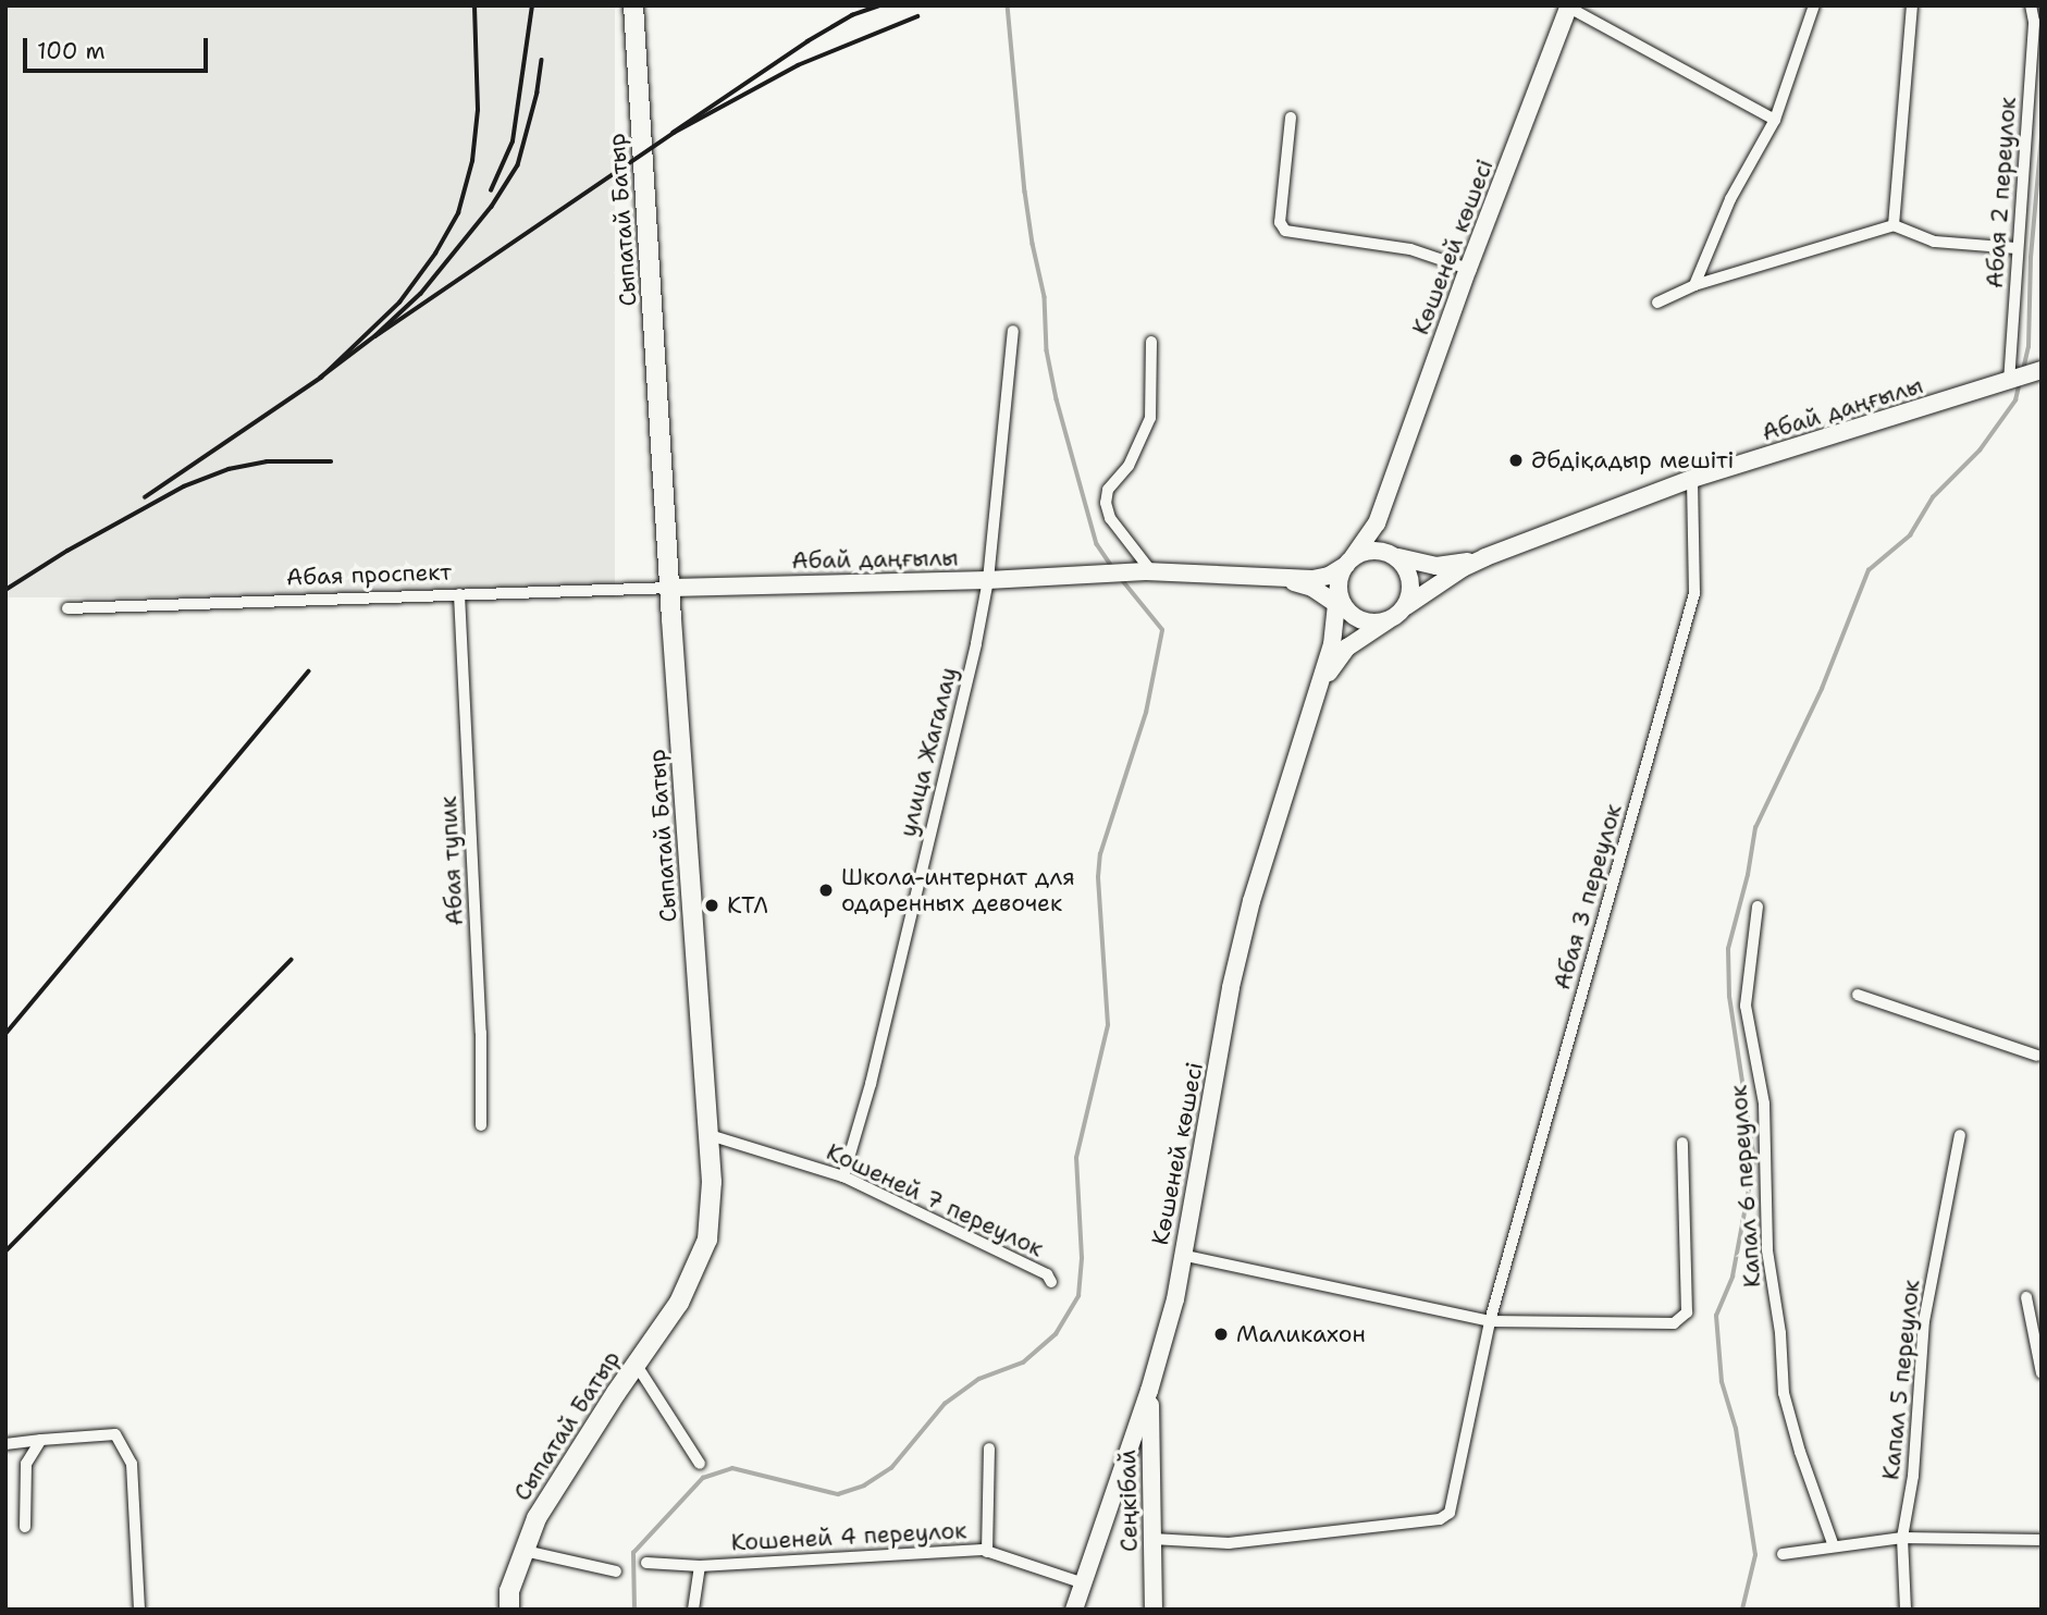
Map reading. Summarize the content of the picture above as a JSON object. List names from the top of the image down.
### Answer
{
  "streets": {
    "main road": [
      "Сыпатай Батыр",
      "Көшеней көшесі",
      "Абай даңғылы",
      "Сеңкібай"
    ],
    "street": [
      "Абая 2 переулок",
      "Абая проспект",
      "улица Жагалау",
      "Абая тупик",
      "Абая 3 переулок",
      "Капал 6 переулок",
      "Кошеней 7 переулок",
      "Капал 5 переулок",
      "Кошеней 4 переулок"
    ]
  },
  "crossings": [
    ["Абая 2 переулок", "Абай даңғылы"],
    ["Сыпатай Батыр", "Абай даңғылы"],
    ["Сыпатай Батыр", "Абая проспект"],
    ["Сыпатай Батыр", "Кошеней 7 переулок"],
    ["Көшеней көшесі", "Сеңкібай"],
    ["Көшеней көшесі", "Кошеней 4 переулок"],
    ["Абай даңғылы", "Абая проспект"],
    ["Абай даңғылы", "улица Жагалау"],
    ["Абай даңғылы", "Абая 3 переулок"],
    ["Абая проспект", "Абая тупик"],
    ["улица Жагалау", "Кошеней 7 переулок"],
    ["Абая 3 переулок", "Сеңкібай"]
  ],
  "places": [
    "Әбдіқадыр мешіті",
    "Школа-интернат для одаренных девочек",
    "КТЛ",
    "Маликахон"
  ],
  "scale_bar": "100 m"
}
